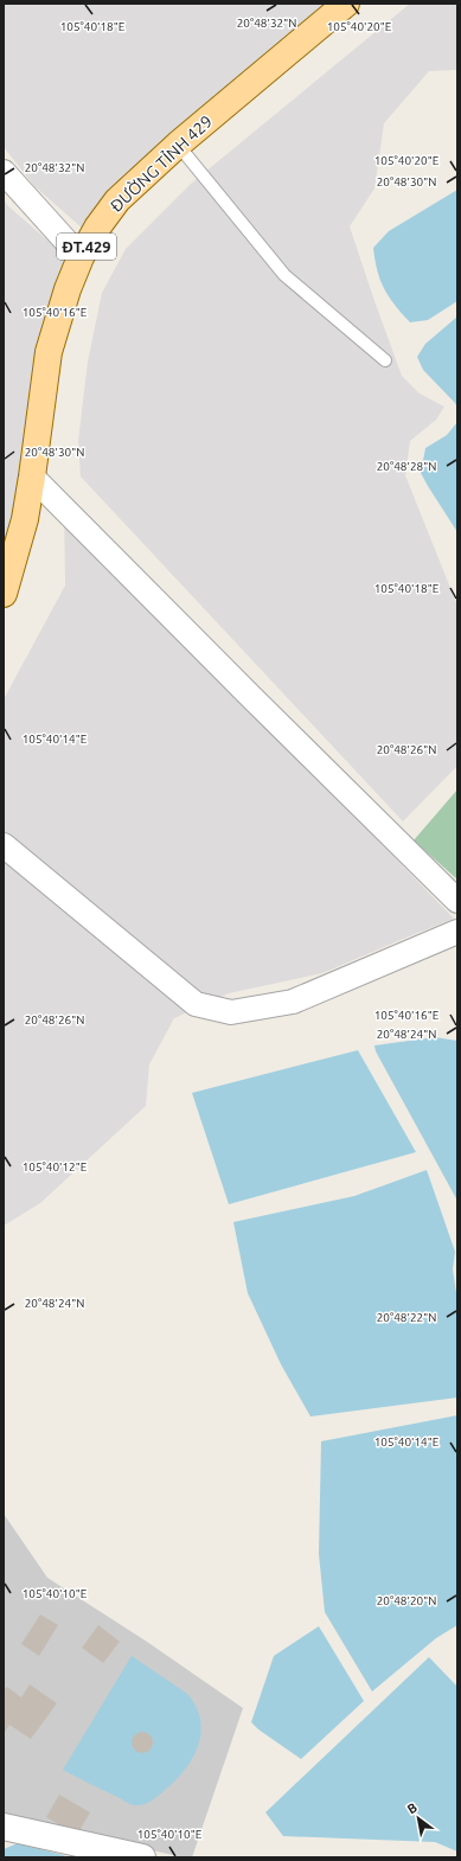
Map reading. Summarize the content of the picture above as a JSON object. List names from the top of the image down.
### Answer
{
  "streets": {
    "main road": ["ĐƯỜNG TỈNH 429", "ĐT.429"]
  },
  "north": "top left",
  "coordinates": [
    "20°48'32\"N",
    "105°40'18\"E",
    "105°40'20\"E",
    "20°48'30\"N",
    "105°40'16\"E",
    "20°48'28\"N",
    "105°40'14\"E",
    "20°48'26\"N",
    "20°48'24\"N",
    "105°40'12\"E",
    "20°48'22\"N",
    "105°40'10\"E",
    "20°48'20\"N"
  ]
}
